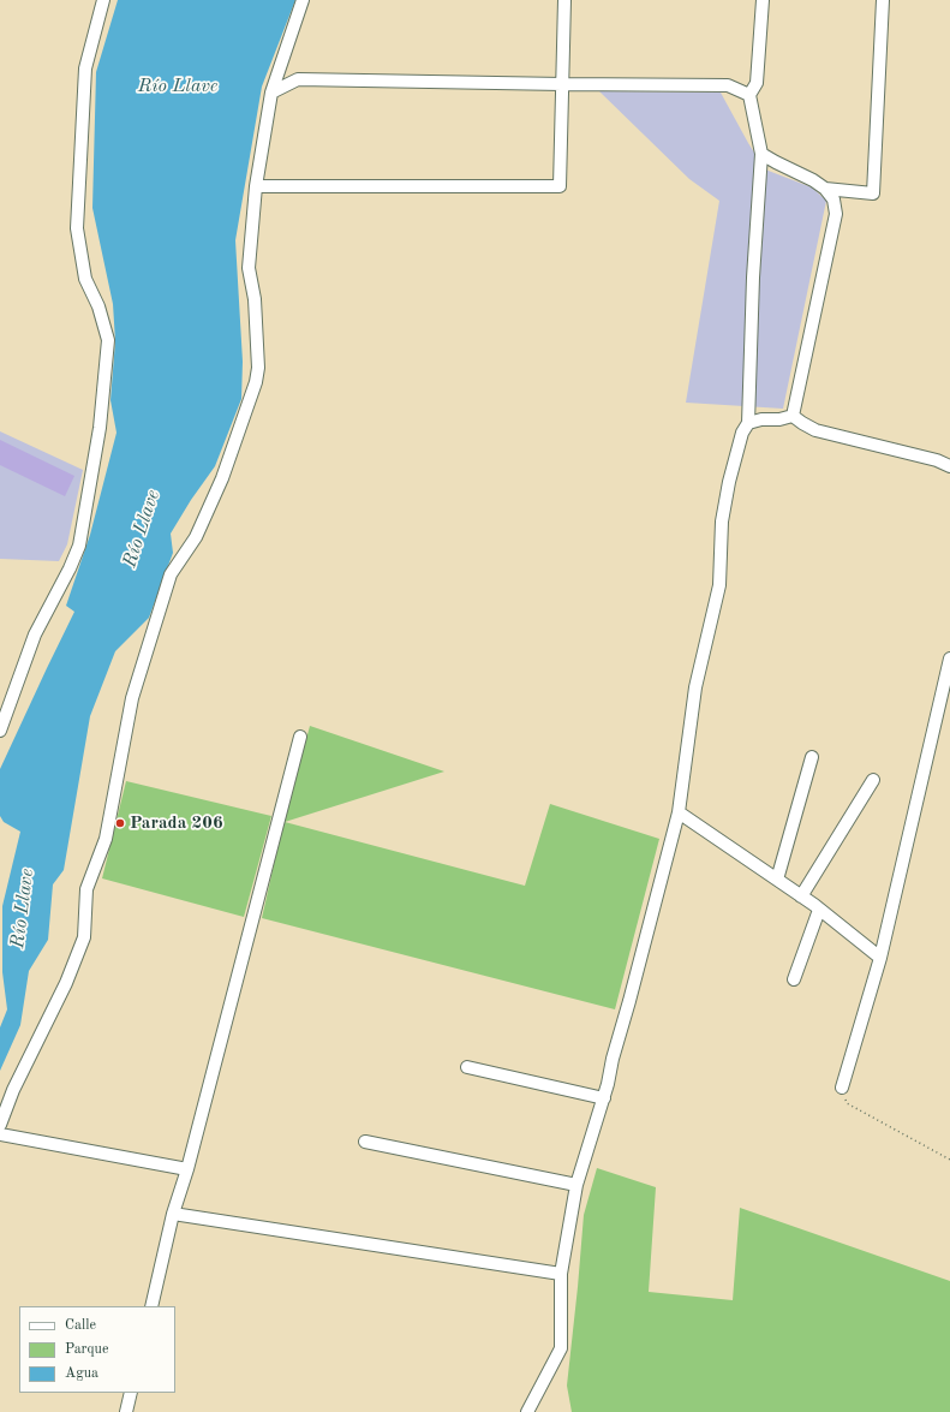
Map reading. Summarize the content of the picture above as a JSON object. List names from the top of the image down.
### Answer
{
  "water": ["Río Llave"],
  "places": ["Parada 206"],
  "legend": ["Calle", "Parque", "Agua"]
}
